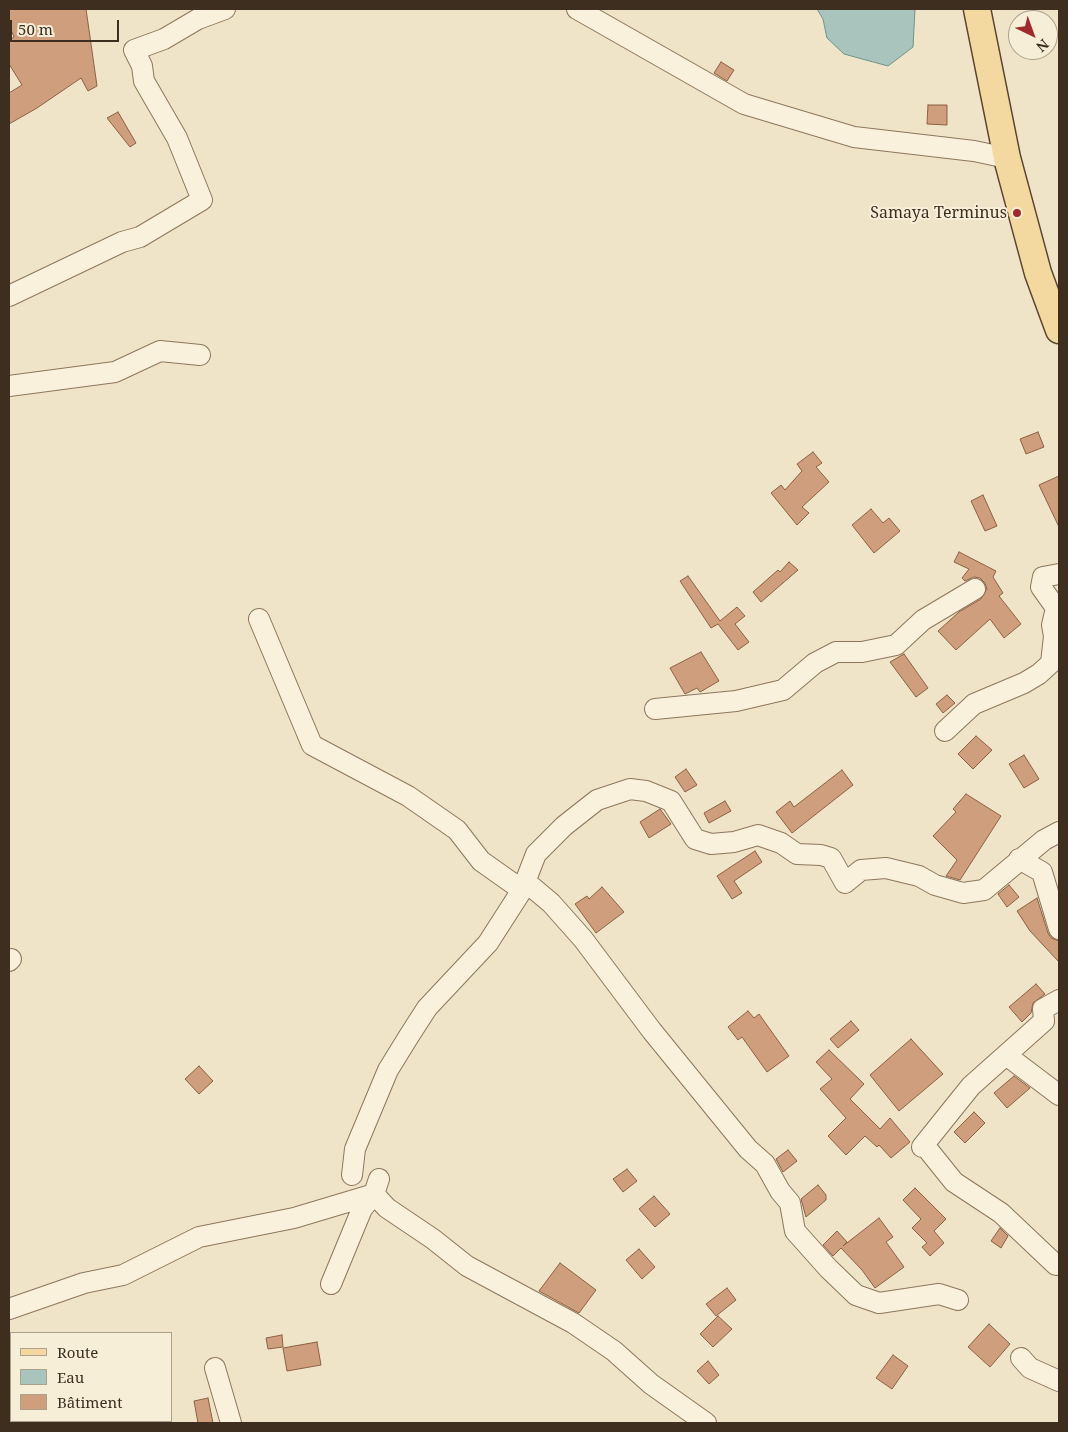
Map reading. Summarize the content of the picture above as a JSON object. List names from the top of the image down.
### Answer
{
  "places": ["Samaya Terminus"],
  "legend": ["Route", "Eau", "Bâtiment"],
  "scale_bar": "50 m",
  "north": "bottom right"
}
